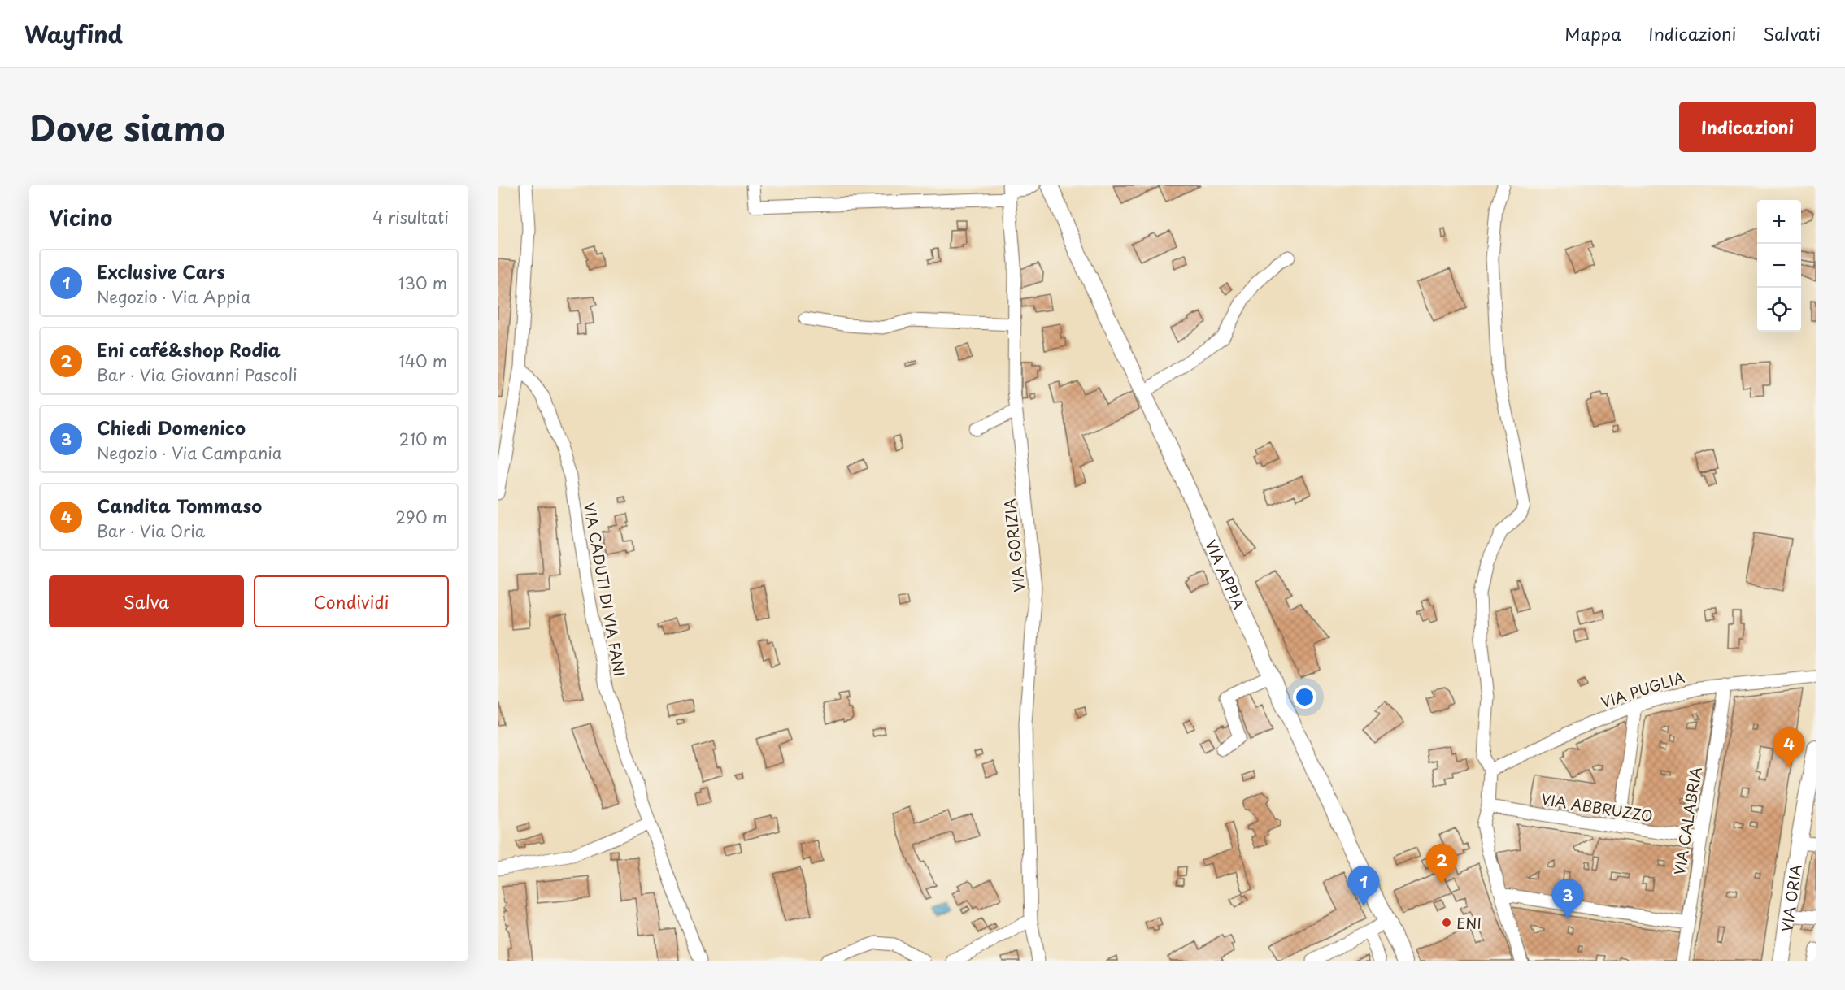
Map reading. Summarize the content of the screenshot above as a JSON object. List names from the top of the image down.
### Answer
{
  "streets": {
    "main road": ["VIA APPIA", "VIA ORIA"],
    "street": [
      "VIA GORIZIA",
      "VIA CADUTI DI VIA FANI",
      "VIA PUGLIA",
      "VIA ABBRUZZO",
      "VIA CALABRIA"
    ]
  },
  "crossings": [
    ["VIA PUGLIA", "VIA CALABRIA"],
    ["VIA ABBRUZZO", "VIA CALABRIA"]
  ],
  "places": ["ENI"],
  "page": {
    "header": "Wayfind",
    "nav": ["Mappa", "Indicazioni", "Salvati"],
    "title": "Dove siamo",
    "buttons": [
      "Indicazioni",
      ["Salva", "Condividi"]
    ],
    "heading": ["Vicino", "4 risultati"],
    "map_buttons": ["+", "−"],
    "list": [
      {
        "mark": "1",
        "name": "Exclusive Cars",
        "note": "Negozio · Via Appia",
        "value": "130 m"
      },
      {
        "mark": "2",
        "name": "Eni café&shop Rodia",
        "note": "Bar · Via Giovanni Pascoli",
        "value": "140 m"
      },
      {
        "mark": "3",
        "name": "Chiedi Domenico",
        "note": "Negozio · Via Campania",
        "value": "210 m"
      },
      {
        "mark": "4",
        "name": "Candita Tommaso",
        "note": "Bar · Via Oria",
        "value": "290 m"
      }
    ],
    "pins": [
      "4",
      "2",
      "1",
      "3"
    ]
  }
}
